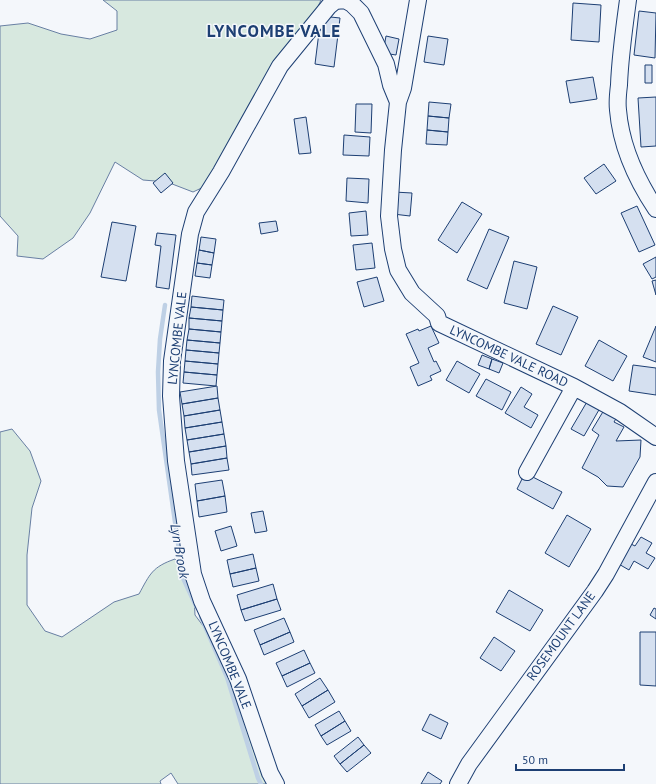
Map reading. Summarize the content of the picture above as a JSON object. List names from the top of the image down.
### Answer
{
  "streets": {
    "street": ["LYNCOMBE VALE", "LYNCOMBE VALE ROAD", "ROSEMOUNT LANE"]
  },
  "crossings": [
    ["LYNCOMBE VALE", "LYNCOMBE VALE ROAD"]
  ],
  "districts": ["LYNCOMBE VALE"],
  "water": ["Lyn Brook"],
  "scale_bar": "50 m"
}
